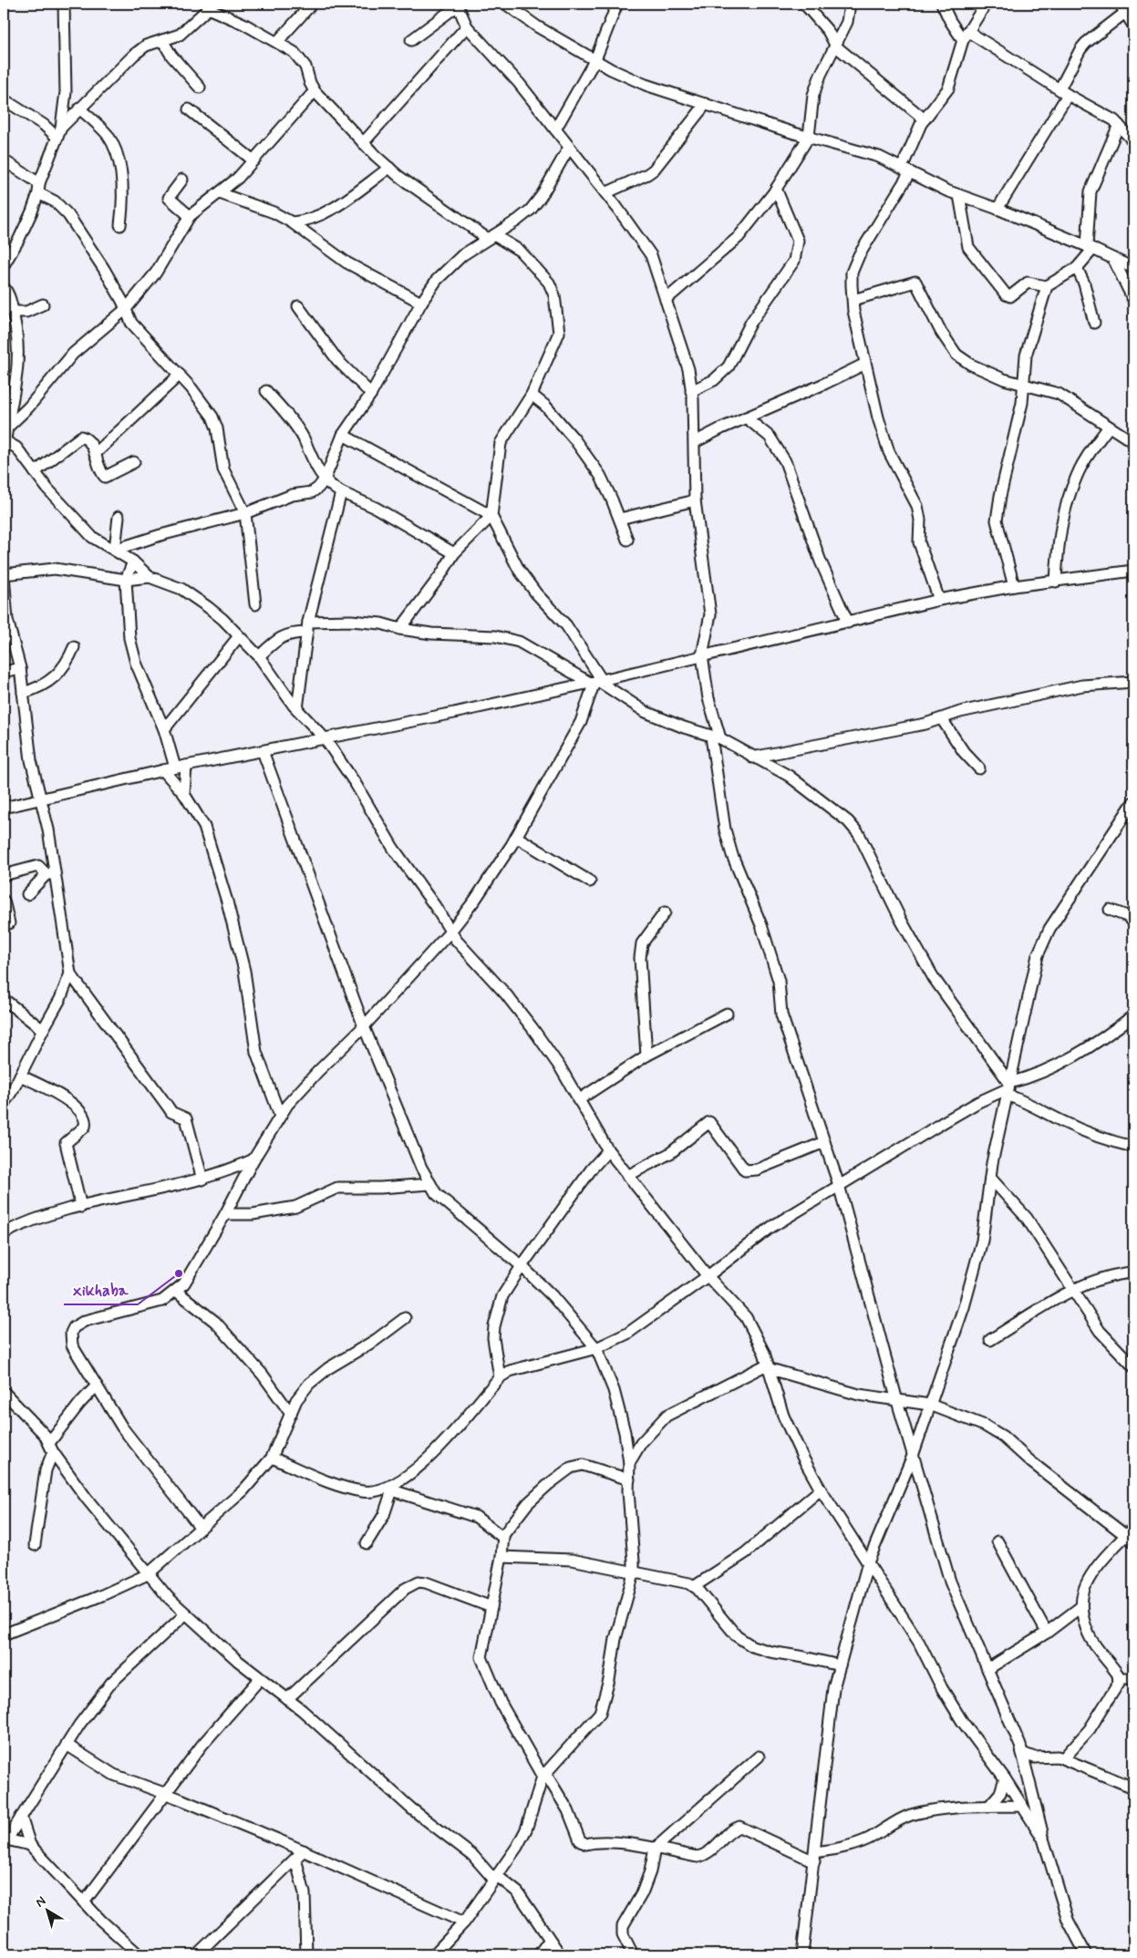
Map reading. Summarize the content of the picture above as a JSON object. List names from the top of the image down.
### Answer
{
  "places": ["xikhaba"],
  "north": "top left"
}
